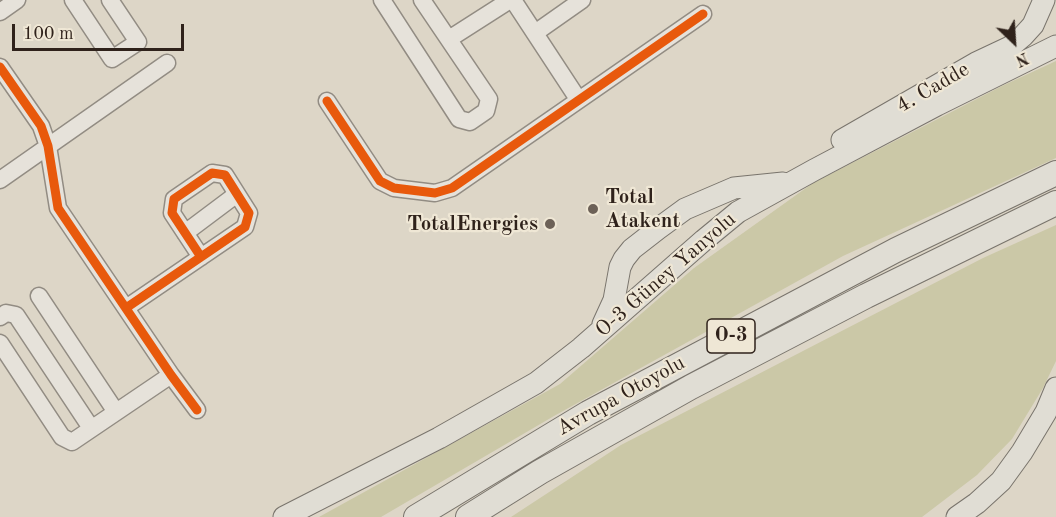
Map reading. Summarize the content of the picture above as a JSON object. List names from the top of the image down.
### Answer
{
  "streets": {
    "highway": ["O-3", "Avrupa Otoyolu"],
    "main road": ["4. Cadde", "O-3 Güney Yanyolu"]
  },
  "crossings": [
    ["4. Cadde", "O-3 Güney Yanyolu"]
  ],
  "places": ["Total Atakent", "TotalEnergies"],
  "scale_bar": "100 m",
  "north": "bottom right"
}
